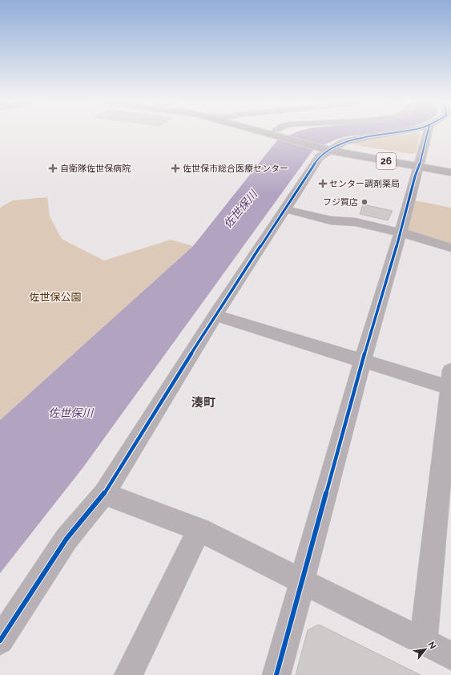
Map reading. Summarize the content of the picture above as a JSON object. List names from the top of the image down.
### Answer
{
  "streets": {
    "main road": ["26"]
  },
  "districts": ["湊町"],
  "water": ["佐世保川"],
  "parks": ["佐世保公園"],
  "places": {
    "health": ["自衛隊佐世保病院", "佐世保市総合医療センター", "センター調剤薬局"],
    "other": ["フジ質店"]
  },
  "north": "top right"
}
